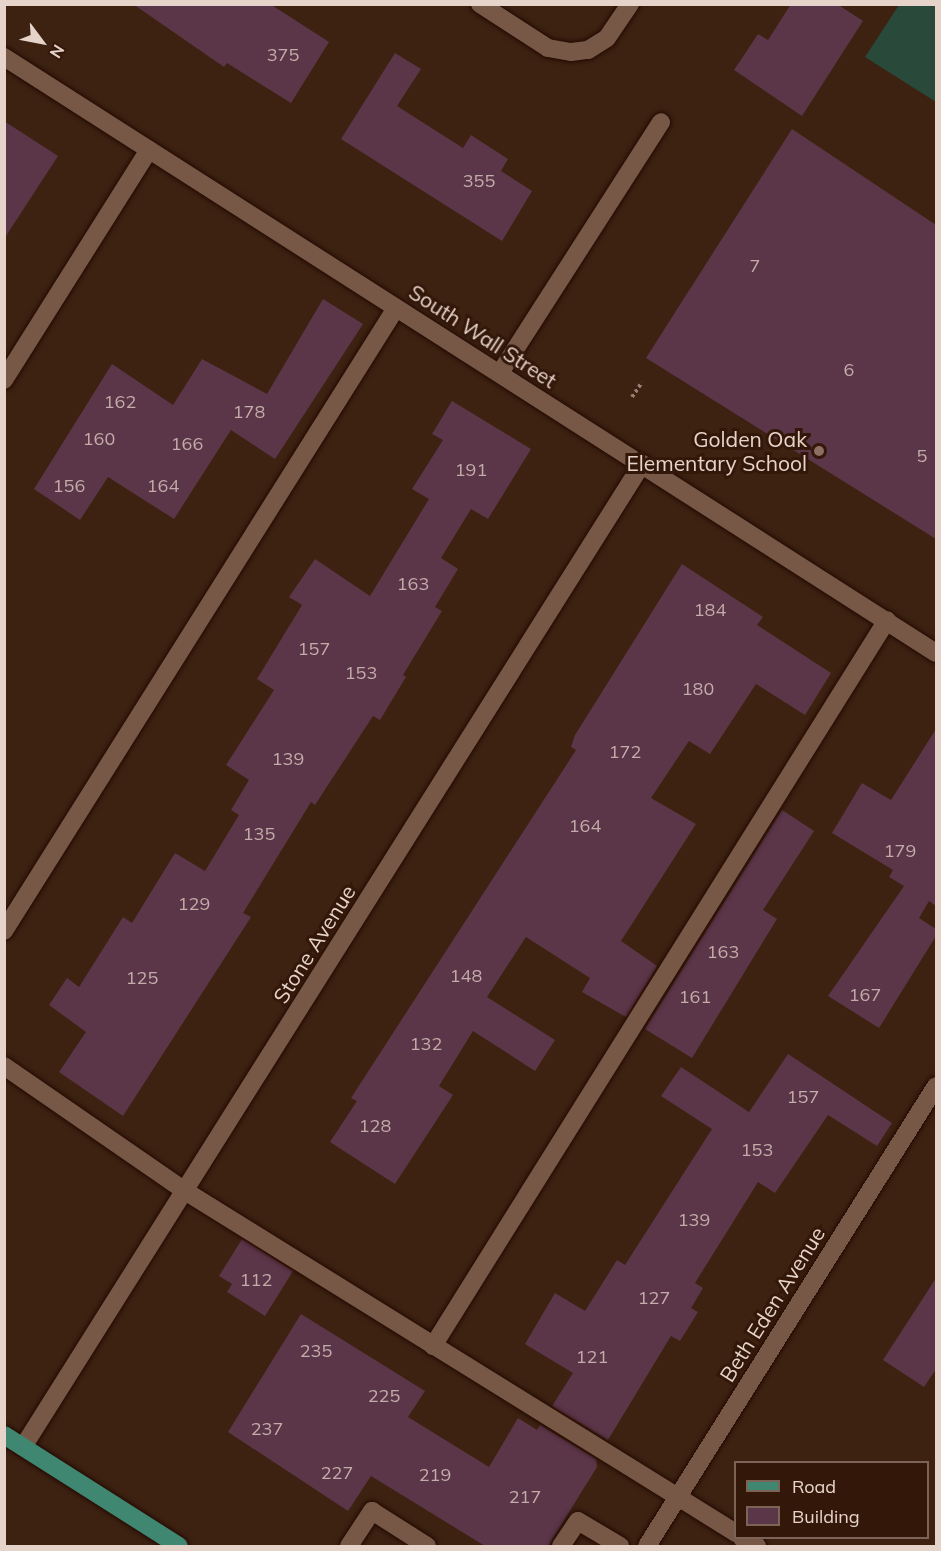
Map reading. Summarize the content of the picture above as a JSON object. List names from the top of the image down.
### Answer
{
  "streets": {
    "street": ["South Wall Street", "Stone Avenue", "Beth Eden Avenue"]
  },
  "crossings": [
    ["South Wall Street", "Stone Avenue"]
  ],
  "places": ["Golden Oak Elementary School"],
  "house_numbers": [
    "375",
    "355",
    "7",
    "6",
    "162",
    "178",
    "160",
    "166",
    "5",
    "191",
    "156",
    "164",
    "163",
    "184",
    "157",
    "153",
    "180",
    "172",
    "139",
    "164",
    "135",
    "179",
    "129",
    "163",
    "148",
    "125",
    "167",
    "161",
    "132",
    "157",
    "128",
    "153",
    "139",
    "112",
    "127",
    "235",
    "121",
    "225",
    "237",
    "227",
    "219",
    "217"
  ],
  "legend": ["Road", "Building"],
  "north": "bottom right"
}
